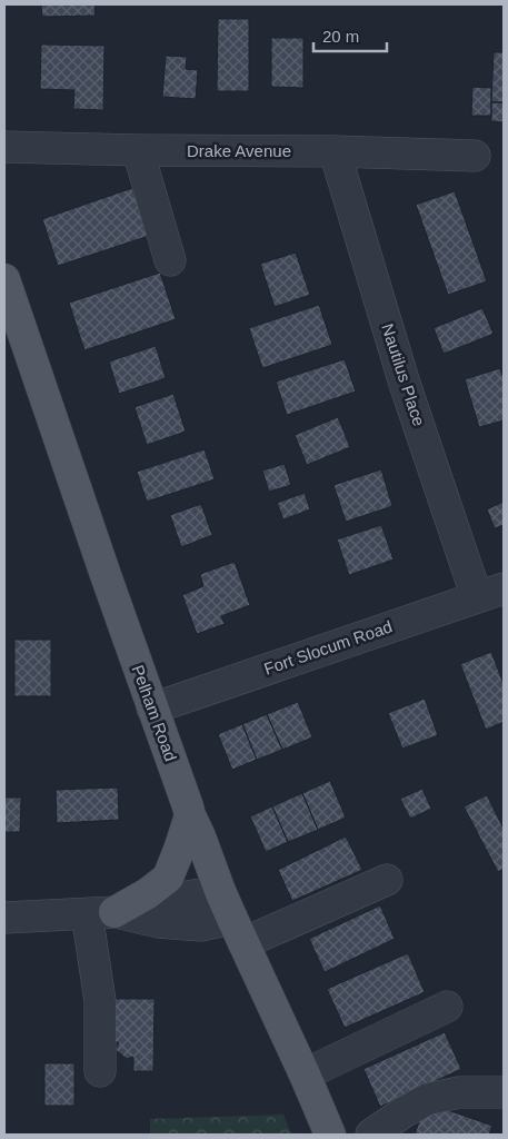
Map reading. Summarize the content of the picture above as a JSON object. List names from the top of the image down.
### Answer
{
  "streets": {
    "main road": ["Pelham Road"],
    "street": ["Drake Avenue", "Nautilus Place", "Fort Slocum Road"]
  },
  "crossings": [
    ["Drake Avenue", "Nautilus Place"],
    ["Nautilus Place", "Fort Slocum Road"],
    ["Fort Slocum Road", "Pelham Road"]
  ],
  "scale_bar": "20 m"
}
